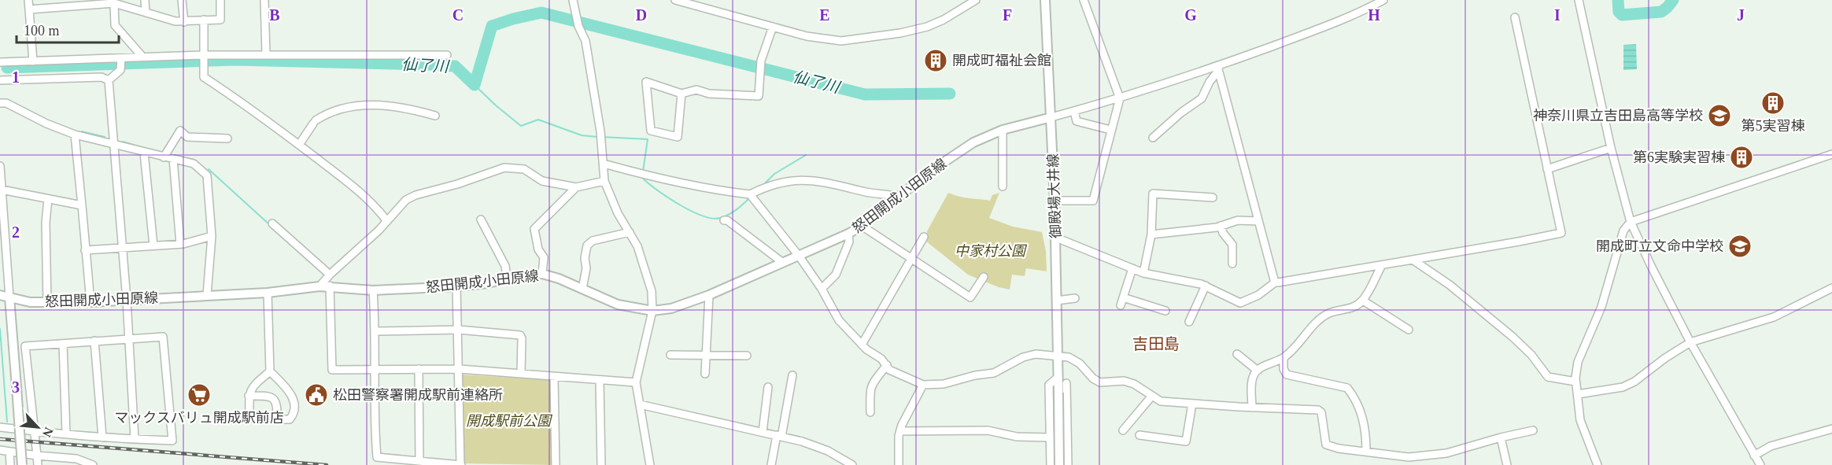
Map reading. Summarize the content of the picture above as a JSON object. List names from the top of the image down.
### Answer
{
  "streets": {
    "main road": ["怒田開成小田原線", "御殿場大井線"]
  },
  "crossings": [
    ["怒田開成小田原線", "御殿場大井線"]
  ],
  "districts": ["吉田島"],
  "water": ["仙了川"],
  "parks": ["中家村公園", "開成駅前公園"],
  "places": {
    "building": ["開成町福祉会館", "第5実習棟", "第6実験実習棟"],
    "school or university": ["神奈川県立吉田島高等学校", "開成町立文命中学校"],
    "supermarket": ["マックスバリュ開成駅前店"],
    "public building": ["松田警察署開成駅前連絡所"]
  },
  "scale_bar": "100 m",
  "north": "bottom right",
  "grid": {
    "columns": [
      "B",
      "C",
      "D",
      "E",
      "F",
      "G",
      "H",
      "I",
      "J"
    ],
    "rows": ["1", "2", "3"]
  }
}
